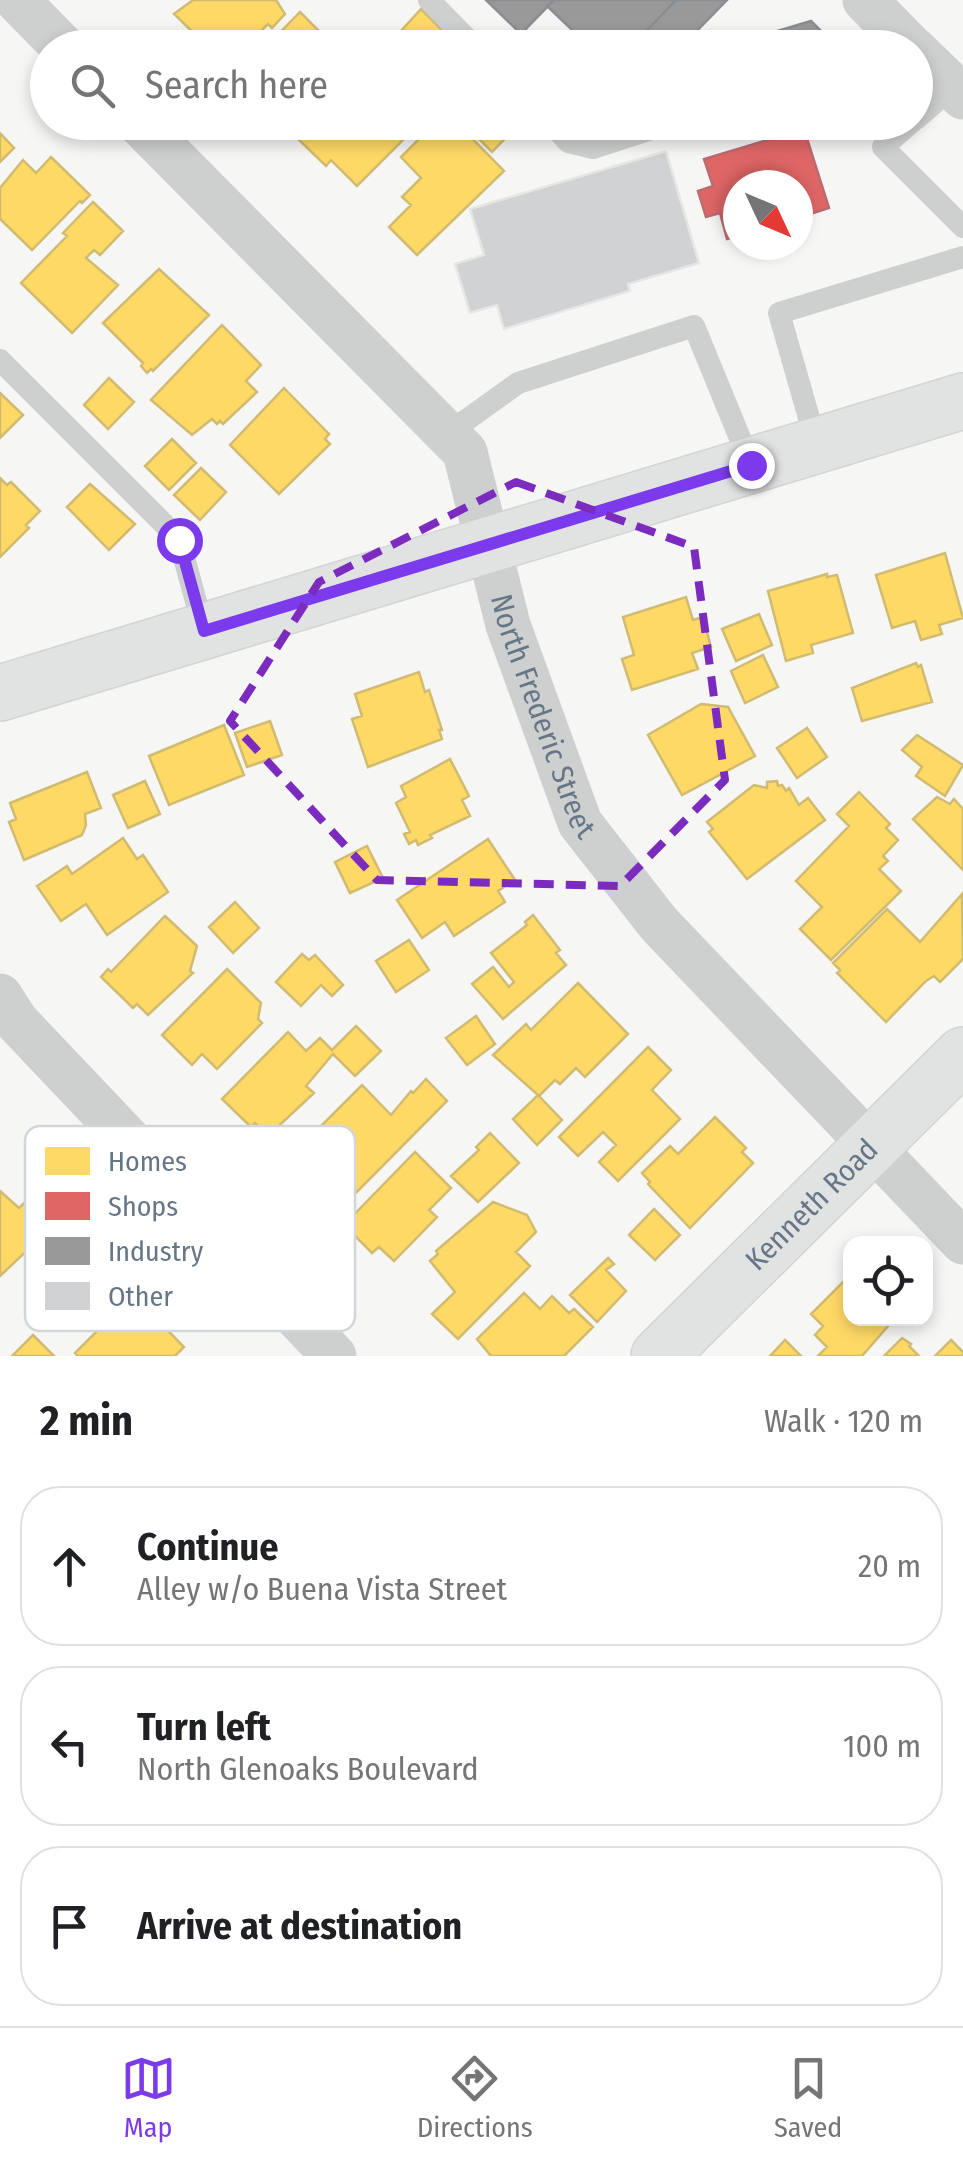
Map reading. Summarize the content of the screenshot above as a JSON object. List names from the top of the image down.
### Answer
{
  "streets": {
    "main road": ["Kenneth Road"],
    "street": ["North Frederic Street"]
  },
  "crossings": [
    ["North Frederic Street", "Kenneth Road"]
  ],
  "legend": [
    "Homes",
    "Shops",
    "Industry",
    "Other"
  ],
  "north": "bottom right",
  "page": {
    "search": "Search here",
    "heading": ["2 min", "Walk · 120 m"],
    "list": [
      ["Continue", "Alley w/o Buena Vista Street", "20 m"],
      ["Turn left", "North Glenoaks Boulevard", "100 m"],
      "Arrive at destination"
    ],
    "nav": ["Map", "Directions", "Saved"]
  }
}
